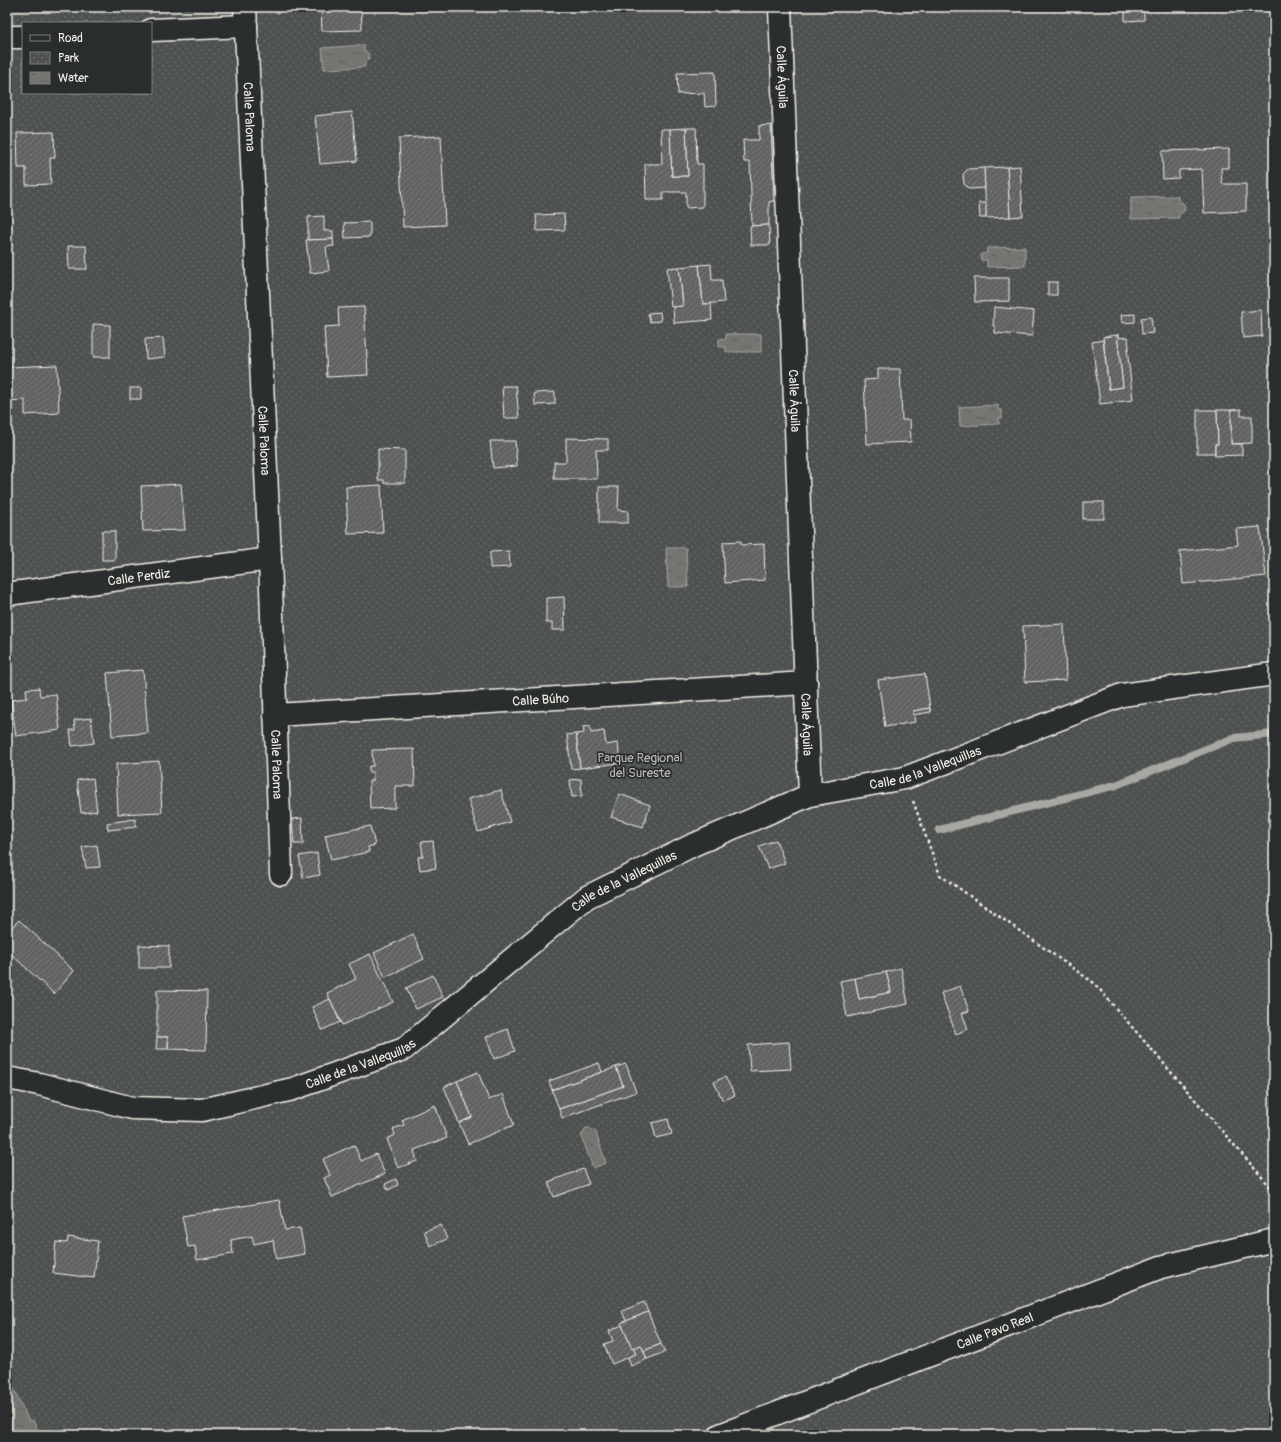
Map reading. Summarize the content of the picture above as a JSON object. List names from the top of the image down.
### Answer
{
  "streets": {
    "street": [
      "Calle Águila",
      "Calle Paloma",
      "Calle Perdiz",
      "Calle Búho",
      "Calle de la Vallequillas",
      "Calle Pavo Real"
    ]
  },
  "crossings": [
    ["Calle Águila", "Calle Búho"],
    ["Calle Águila", "Calle de la Vallequillas"],
    ["Calle Paloma", "Calle Perdiz"],
    ["Calle Paloma", "Calle Búho"]
  ],
  "parks": ["Parque Regional del Sureste"],
  "legend": ["Road", "Park", "Water"]
}
